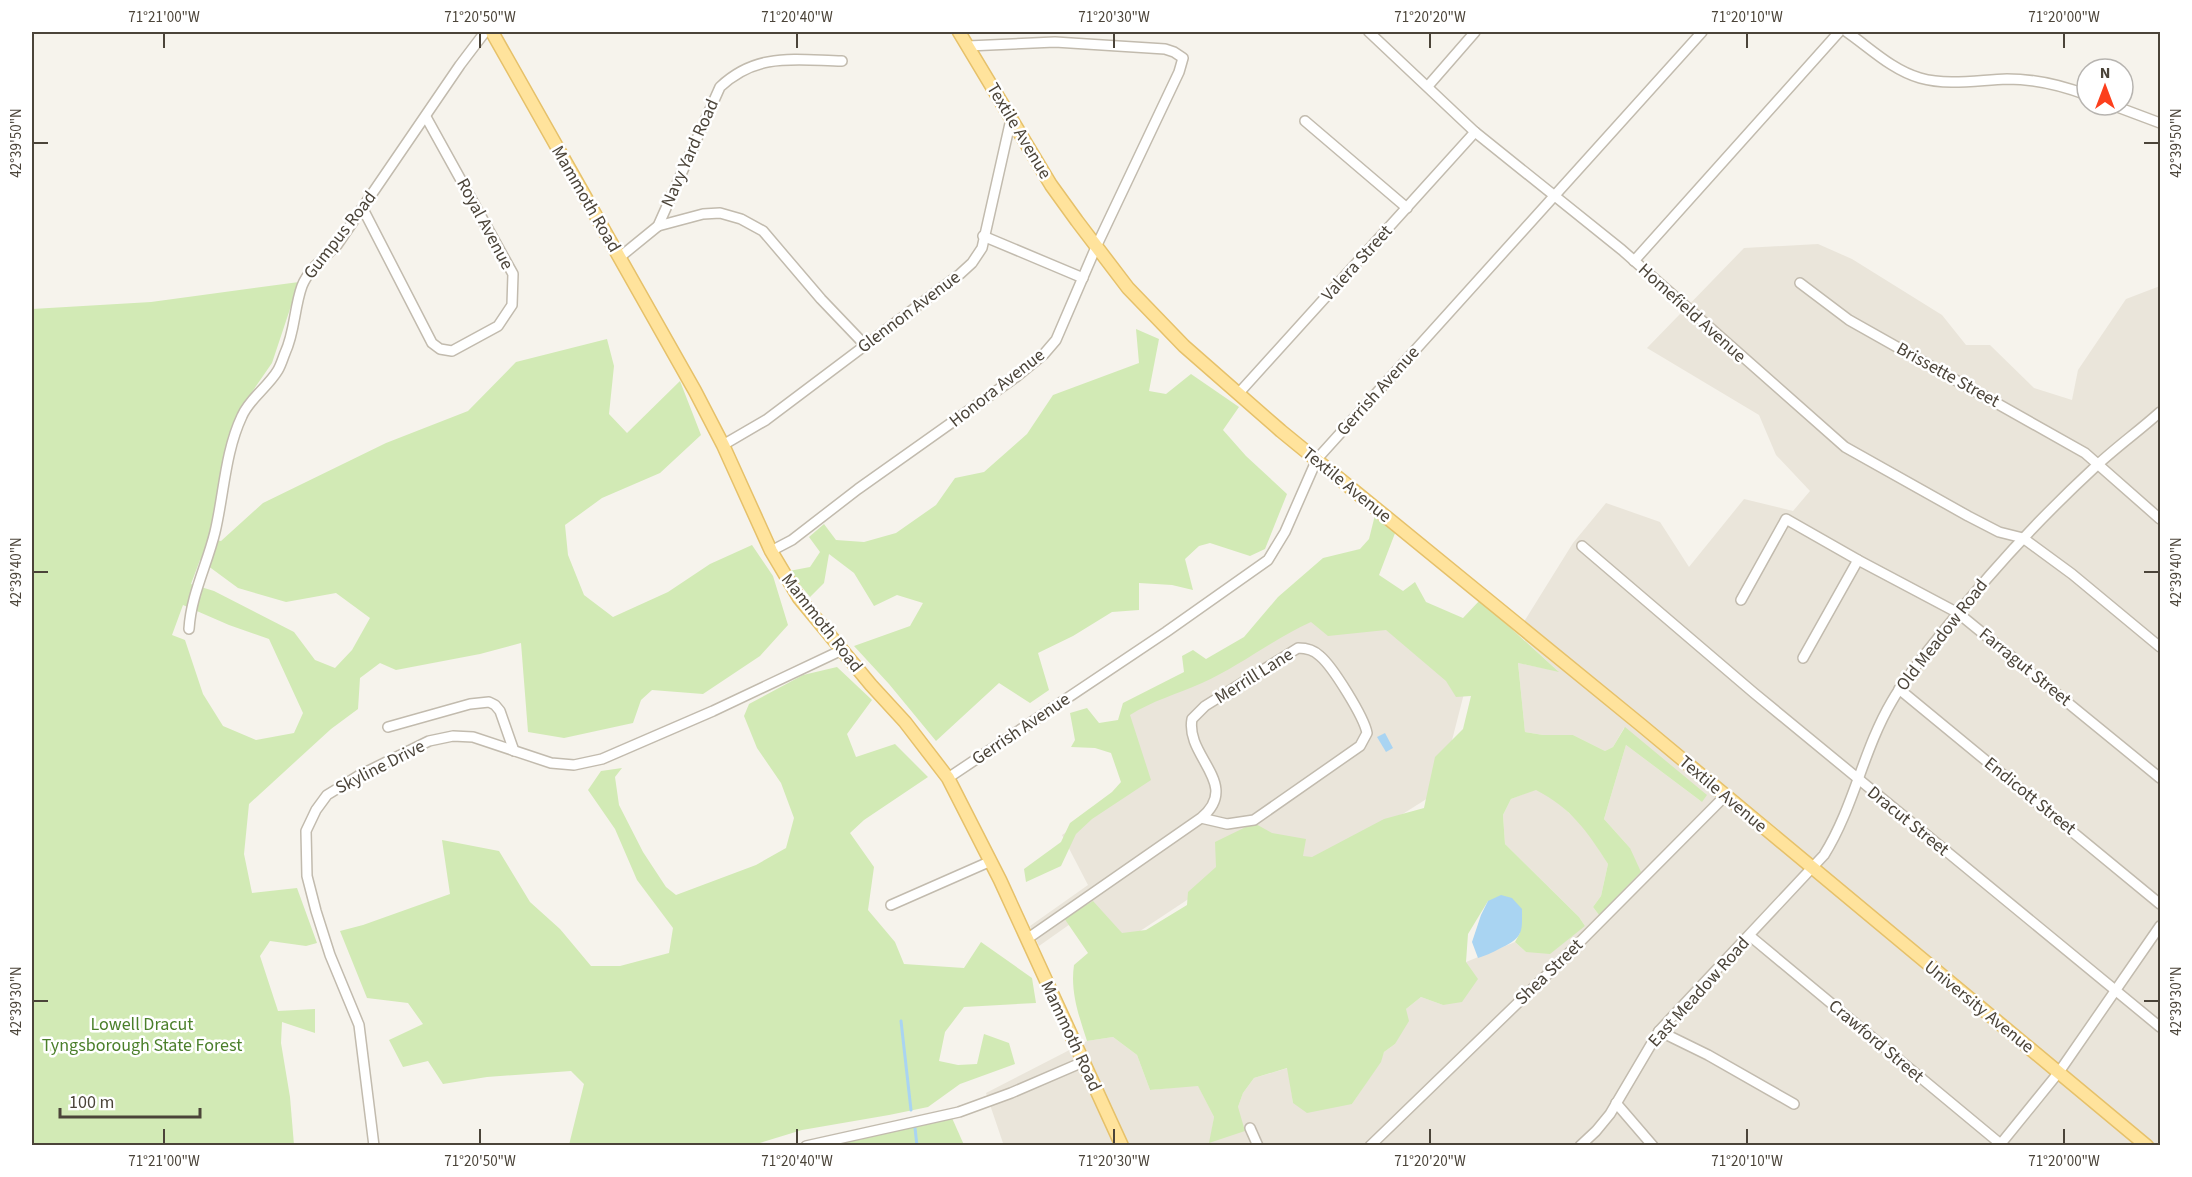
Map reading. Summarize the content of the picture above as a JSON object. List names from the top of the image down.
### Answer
{
  "streets": {
    "main road": ["Textile Avenue", "Mammoth Road", "University Avenue"],
    "street": [
      "Navy Yard Road",
      "Royal Avenue",
      "Gumpus Road",
      "Valera Street",
      "Glennon Avenue",
      "Homefield Avenue",
      "Brissette Street",
      "Honora Avenue",
      "Gerrish Avenue",
      "Old Meadow Road",
      "Farragut Street",
      "Merrill Lane",
      "Skyline Drive",
      "Endicott Street",
      "Dracut Street",
      "Shea Street",
      "East Meadow Road",
      "Crawford Street"
    ]
  },
  "crossings": [
    ["Textile Avenue", "Valera Street"],
    ["Textile Avenue", "Glennon Avenue"],
    ["Textile Avenue", "Honora Avenue"],
    ["Textile Avenue", "Gerrish Avenue"],
    ["Textile Avenue", "Old Meadow Road"],
    ["Textile Avenue", "Shea Street"],
    ["Textile Avenue", "University Avenue"],
    ["Navy Yard Road", "Mammoth Road"],
    ["Mammoth Road", "Glennon Avenue"],
    ["Mammoth Road", "Honora Avenue"],
    ["Mammoth Road", "Gerrish Avenue"],
    ["Mammoth Road", "Merrill Lane"],
    ["Mammoth Road", "Skyline Drive"],
    ["Royal Avenue", "Gumpus Road"],
    ["Valera Street", "Homefield Avenue"],
    ["Homefield Avenue", "Gerrish Avenue"],
    ["Homefield Avenue", "Old Meadow Road"],
    ["Brissette Street", "Old Meadow Road"],
    ["Old Meadow Road", "Farragut Street"],
    ["Old Meadow Road", "Endicott Street"],
    ["Old Meadow Road", "Dracut Street"],
    ["Old Meadow Road", "East Meadow Road"],
    ["Old Meadow Road", "University Avenue"],
    ["East Meadow Road", "Crawford Street"]
  ],
  "parks": ["Lowell Dracut Tyngsborough State Forest"],
  "scale_bar": "100 m",
  "north": "top",
  "coordinates": [
    "71°21'00\"W",
    "71°20'50\"W",
    "71°20'40\"W",
    "71°20'30\"W",
    "71°20'20\"W",
    "71°20'10\"W",
    "71°20'00\"W",
    "42°39'50\"N",
    "42°39'40\"N",
    "42°39'30\"N"
  ]
}
